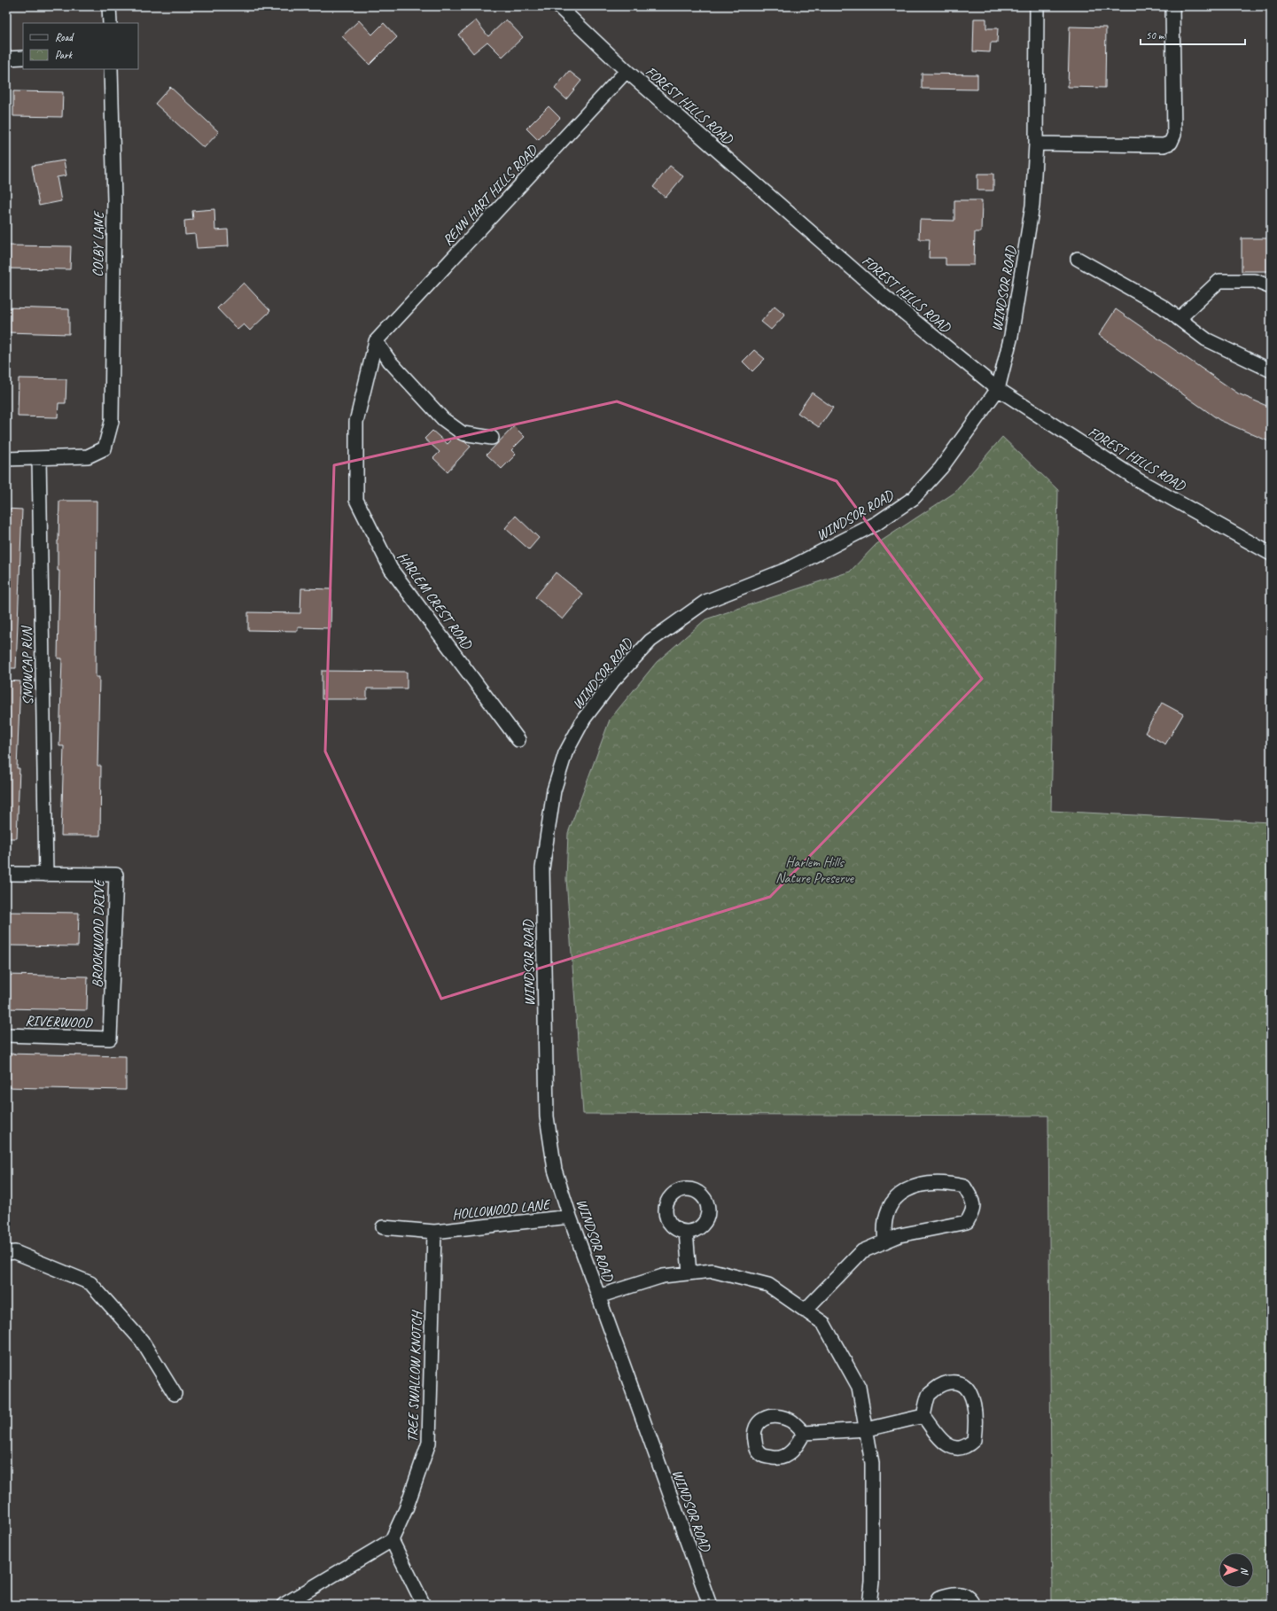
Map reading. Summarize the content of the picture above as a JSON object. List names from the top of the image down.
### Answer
{
  "streets": {
    "street": [
      "FOREST HILLS ROAD",
      "RENN HART HILLS ROAD",
      "COLBY LANE",
      "WINDSOR ROAD",
      "HARLEM CREST ROAD",
      "SNOWCAP RUN",
      "BROOKWOOD DRIVE",
      "RIVERWOOD",
      "HOLLOWOOD LANE",
      "TREE SWALLOW KNOTCH"
    ]
  },
  "crossings": [
    ["FOREST HILLS ROAD", "RENN HART HILLS ROAD"],
    ["FOREST HILLS ROAD", "WINDSOR ROAD"],
    ["RENN HART HILLS ROAD", "HARLEM CREST ROAD"],
    ["COLBY LANE", "SNOWCAP RUN"],
    ["WINDSOR ROAD", "HOLLOWOOD LANE"],
    ["SNOWCAP RUN", "BROOKWOOD DRIVE"],
    ["BROOKWOOD DRIVE", "RIVERWOOD"],
    ["HOLLOWOOD LANE", "TREE SWALLOW KNOTCH"]
  ],
  "parks": ["Harlem Hills Nature Preserve"],
  "legend": ["Road", "Park"],
  "scale_bar": "50 m",
  "north": "right"
}
